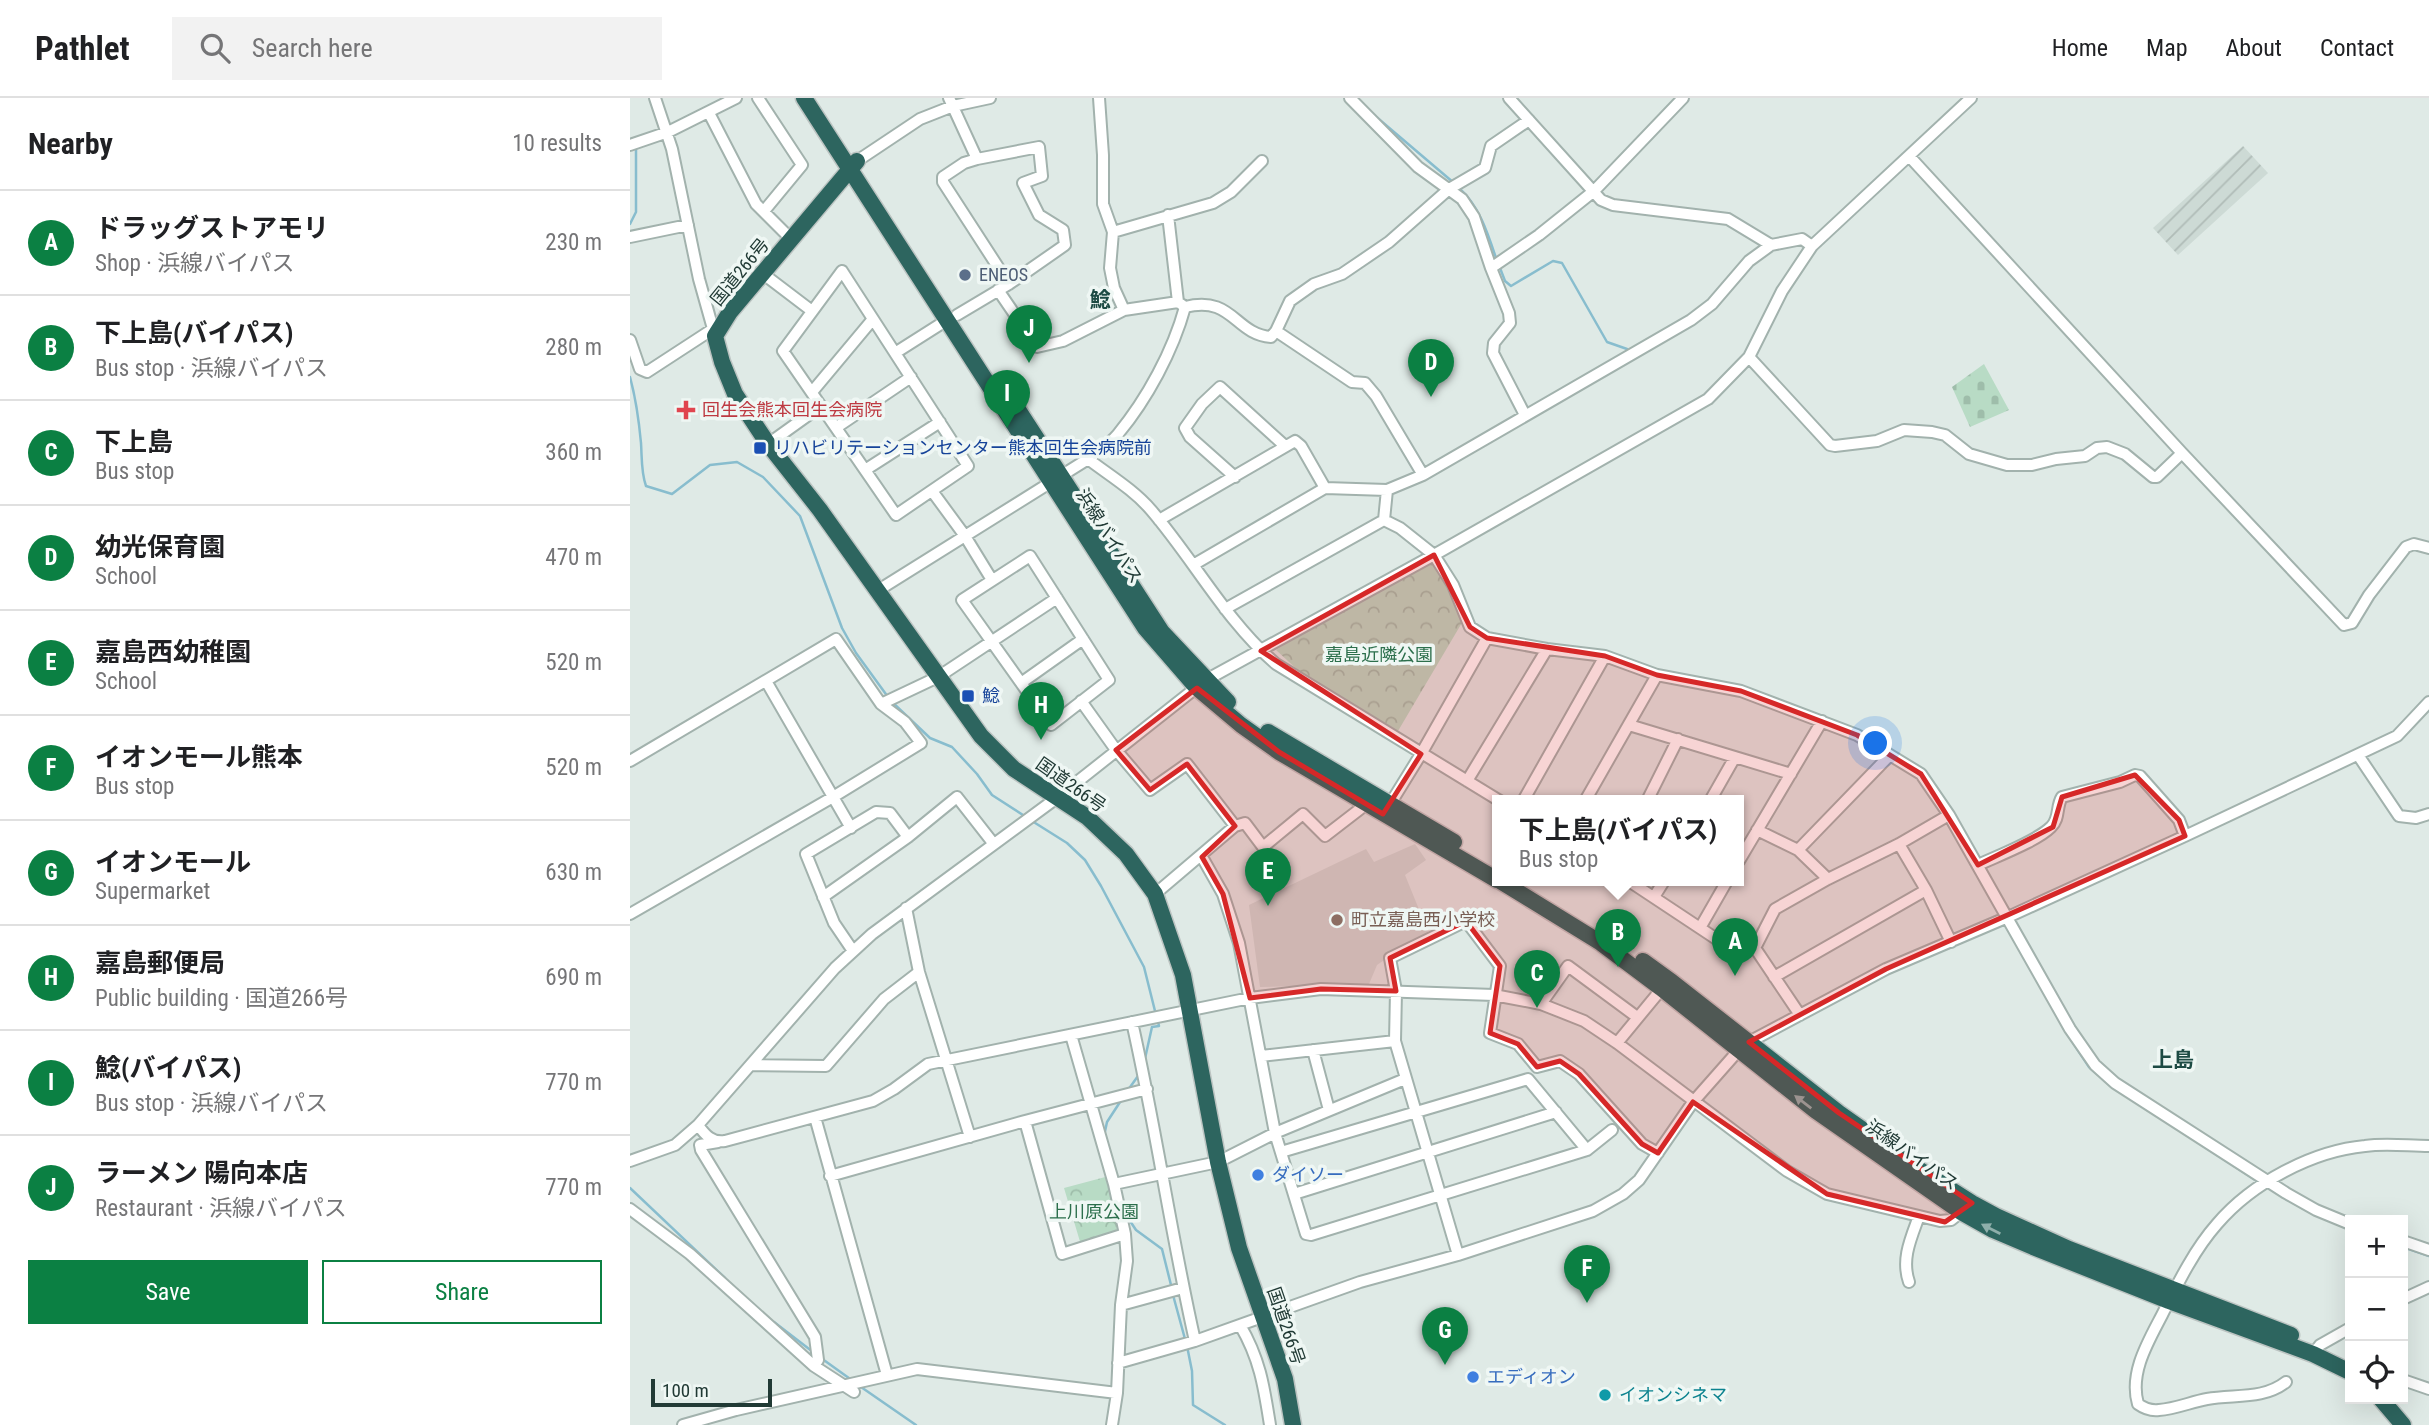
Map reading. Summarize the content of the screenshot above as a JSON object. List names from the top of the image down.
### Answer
{
  "streets": {
    "highway": ["国道266号", "浜線バイパス"]
  },
  "crossings": [
    ["国道266号", "浜線バイパス"]
  ],
  "districts": ["鯰", "上島"],
  "parks": ["嘉島近隣公園", "上川原公園"],
  "places": {
    "other": [
      "ENEOS",
      "町立嘉島西小学校",
      "ダイソー",
      "エディオン",
      "イオンシネマ"
    ],
    "health": ["回生会熊本回生会病院"],
    "transit": ["リハビリテーションセンター熊本回生会病院前", "鯰"]
  },
  "scale_bar": "100 m",
  "page": {
    "header": "Pathlet",
    "search": "Search here",
    "nav": [
      "Home",
      "Map",
      "About",
      "Contact"
    ],
    "heading": ["Nearby", "10 results"],
    "list": [
      {
        "mark": "A",
        "name": "ドラッグストアモリ",
        "note": "Shop · 浜線バイパス",
        "value": "230 m"
      },
      {
        "mark": "B",
        "name": "下上島(バイパス)",
        "note": "Bus stop · 浜線バイパス",
        "value": "280 m"
      },
      {
        "mark": "C",
        "name": "下上島",
        "note": "Bus stop",
        "value": "360 m"
      },
      {
        "mark": "D",
        "name": "幼光保育園",
        "note": "School",
        "value": "470 m"
      },
      {
        "mark": "E",
        "name": "嘉島西幼稚園",
        "note": "School",
        "value": "520 m"
      },
      {
        "mark": "F",
        "name": "イオンモール熊本",
        "note": "Bus stop",
        "value": "520 m"
      },
      {
        "mark": "G",
        "name": "イオンモール",
        "note": "Supermarket",
        "value": "630 m"
      },
      {
        "mark": "H",
        "name": "嘉島郵便局",
        "note": "Public building · 国道266号",
        "value": "690 m"
      },
      {
        "mark": "I",
        "name": "鯰(バイパス)",
        "note": "Bus stop · 浜線バイパス",
        "value": "770 m"
      },
      {
        "mark": "J",
        "name": "ラーメン 陽向本店",
        "note": "Restaurant · 浜線バイパス",
        "value": "770 m"
      }
    ],
    "pins": [
      "J",
      "D",
      "I",
      "H",
      "E",
      "B",
      "A",
      "C",
      "F",
      "G"
    ],
    "popup": ["下上島(バイパス)", "Bus stop"],
    "map_buttons": ["+", "−"],
    "buttons": ["Save", "Share"],
    "scale": "100 m"
  }
}
